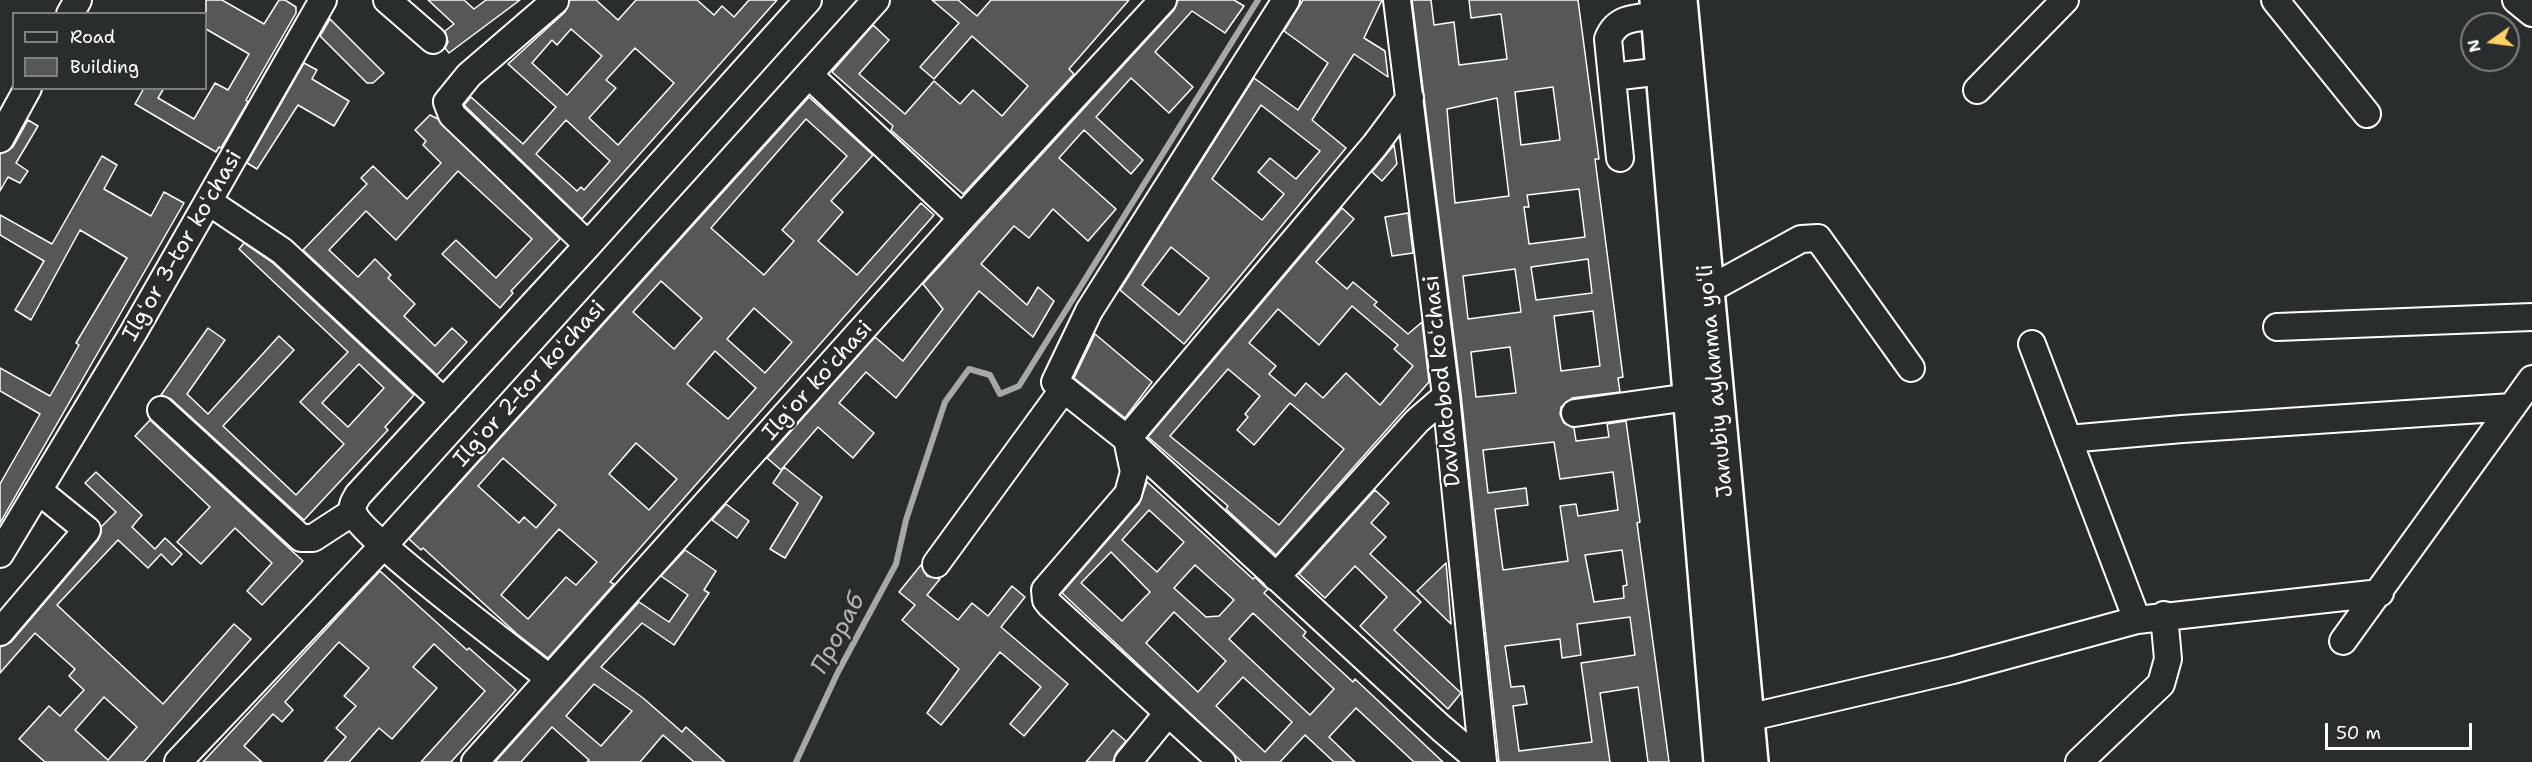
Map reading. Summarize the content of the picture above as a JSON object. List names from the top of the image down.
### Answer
{
  "streets": {
    "highway": ["Janubiy aylanma yoʻli"],
    "street": [
      "Ilgʻor 3-tor koʻchasi",
      "Ilgʻor koʻchasi",
      "Davlatobod koʻchasi",
      "Ilgʻor 2-tor koʻchasi"
    ]
  },
  "water": ["Прораб"],
  "legend": ["Road", "Building"],
  "scale_bar": "50 m",
  "north": "left"
}
